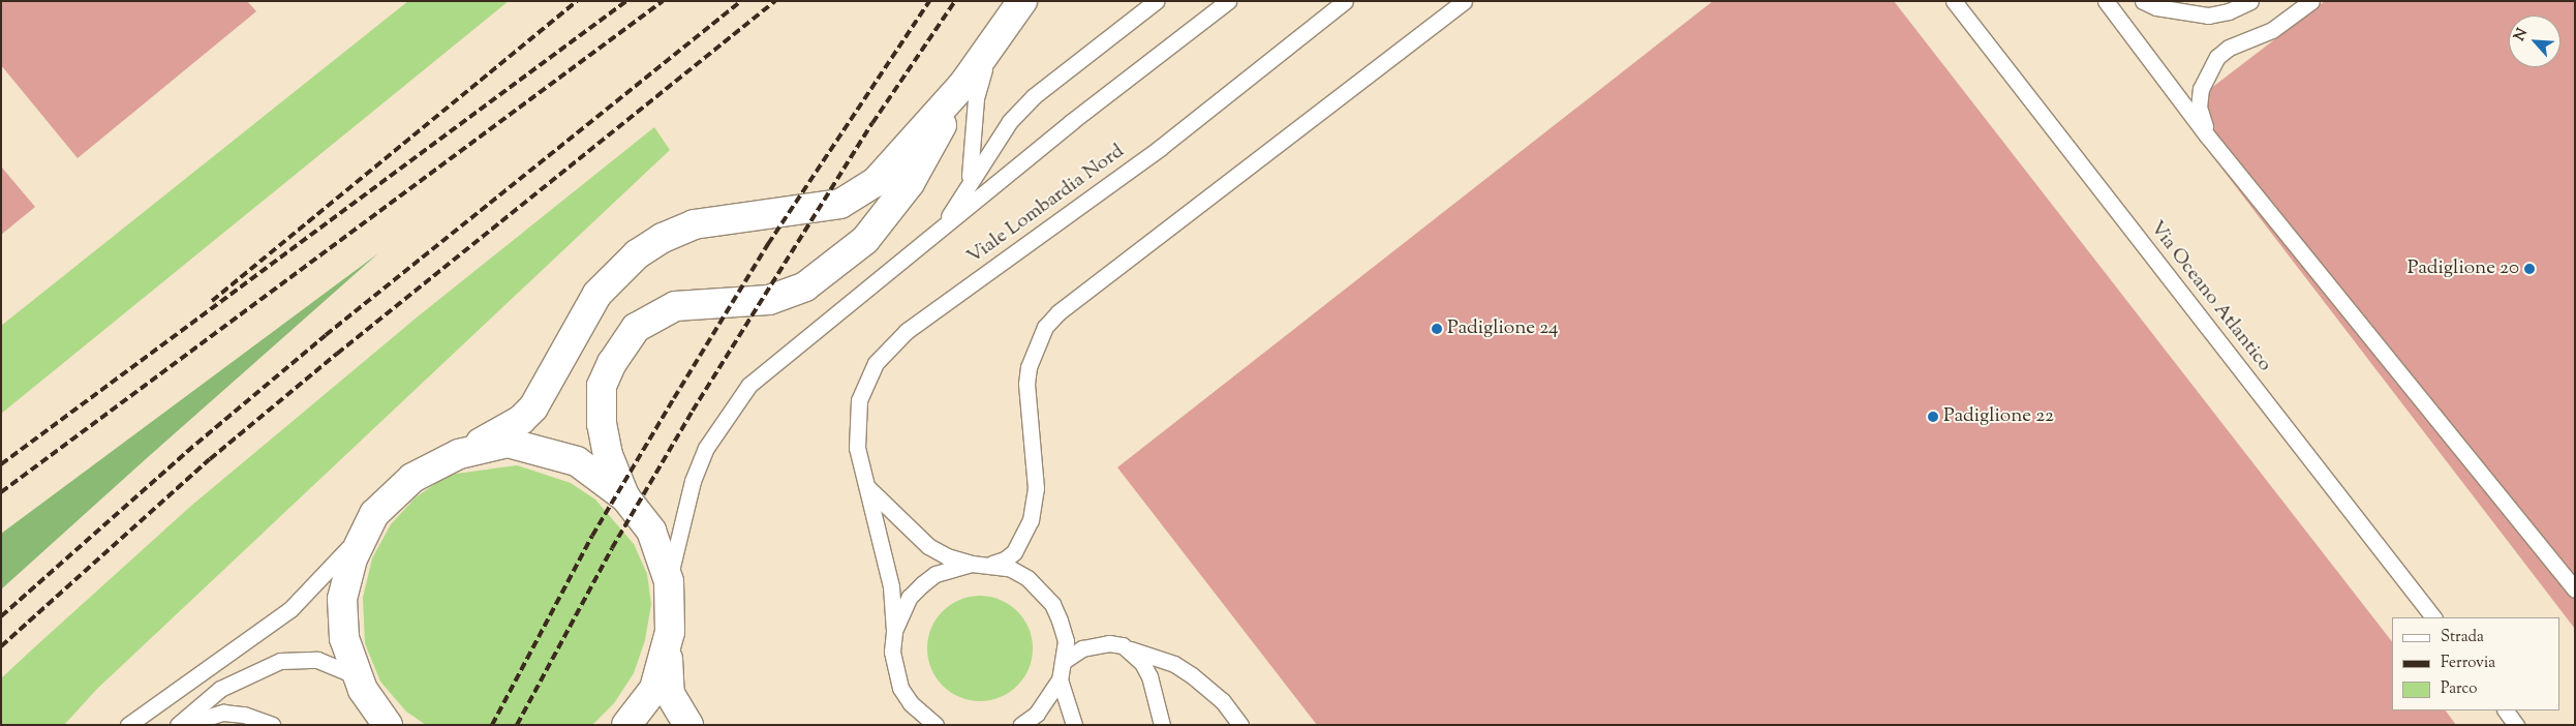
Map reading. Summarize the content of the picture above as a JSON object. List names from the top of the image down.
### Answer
{
  "streets": {
    "lane": ["Viale Lombardia Nord", "Via Oceano Atlantico"]
  },
  "places": ["Padiglione 20", "Padiglione 24", "Padiglione 22"],
  "legend": ["Strada", "Ferrovia", "Parco"],
  "north": "top left"
}
